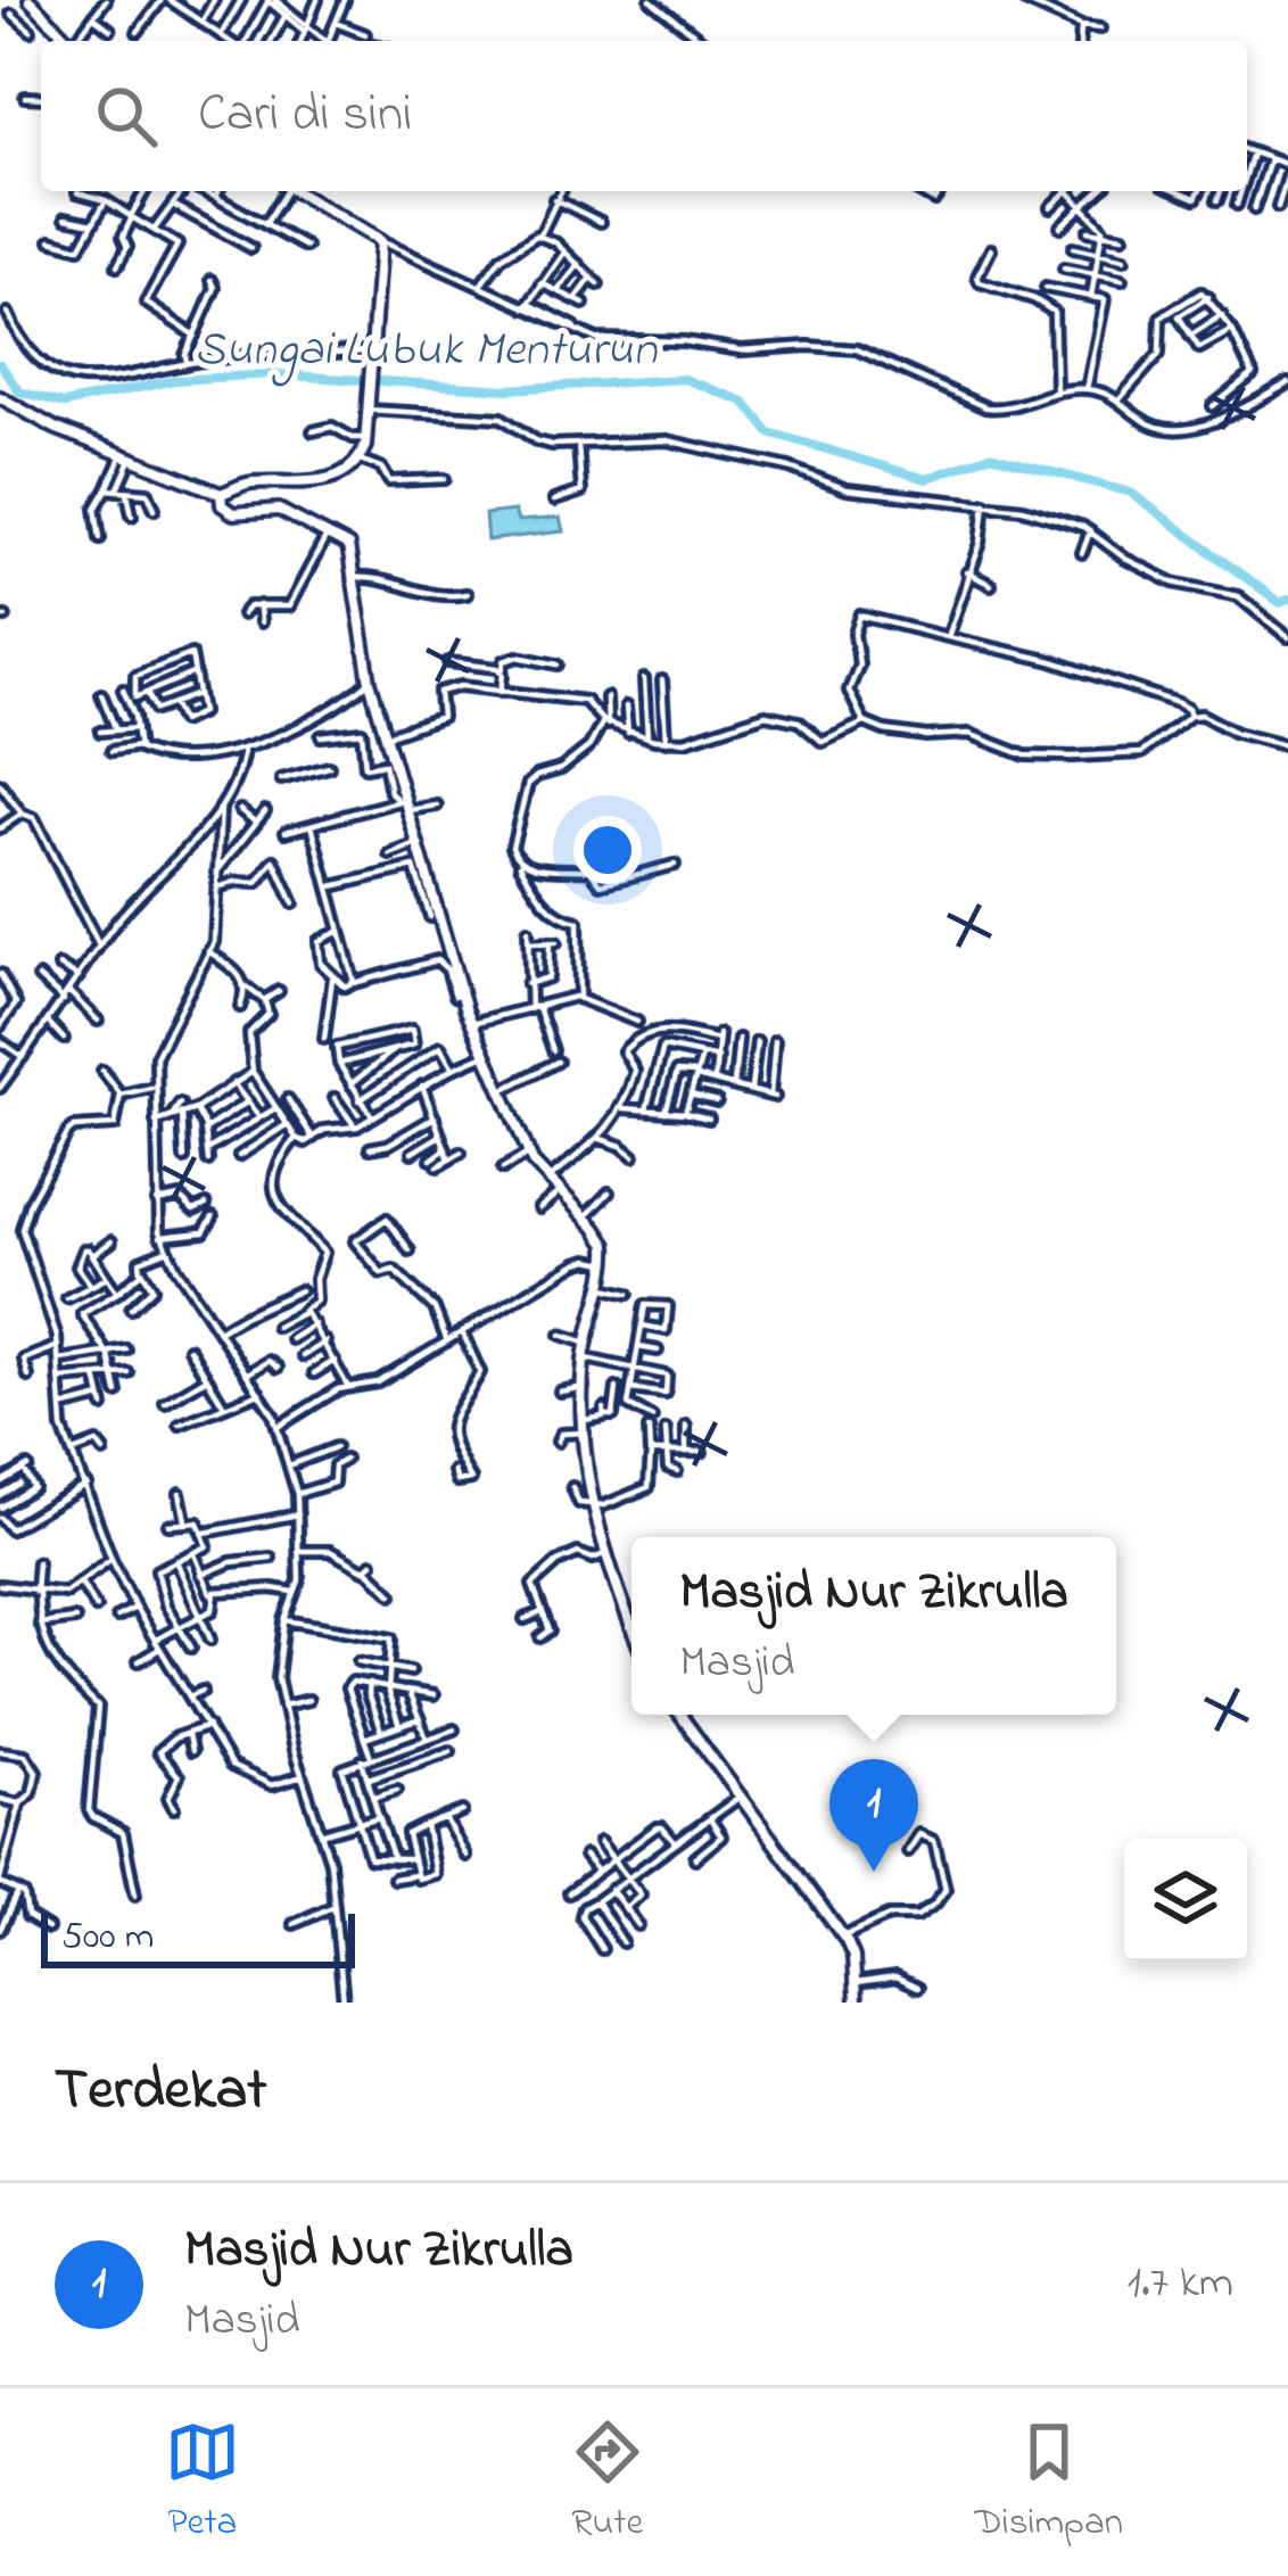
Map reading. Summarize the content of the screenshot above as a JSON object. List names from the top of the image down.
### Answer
{
  "water": ["Sungai Lubuk Menturun"],
  "scale_bar": "500 m",
  "page": {
    "search": "Cari di sini",
    "popup": ["Masjid Nur Zikrulla", "Masjid"],
    "pins": "1",
    "scale": "500 m",
    "heading": "Terdekat",
    "list": [
      {
        "mark": "1",
        "name": "Masjid Nur Zikrulla",
        "note": "Masjid",
        "value": "1.7 km"
      }
    ],
    "nav": ["Peta", "Rute", "Disimpan"]
  }
}
